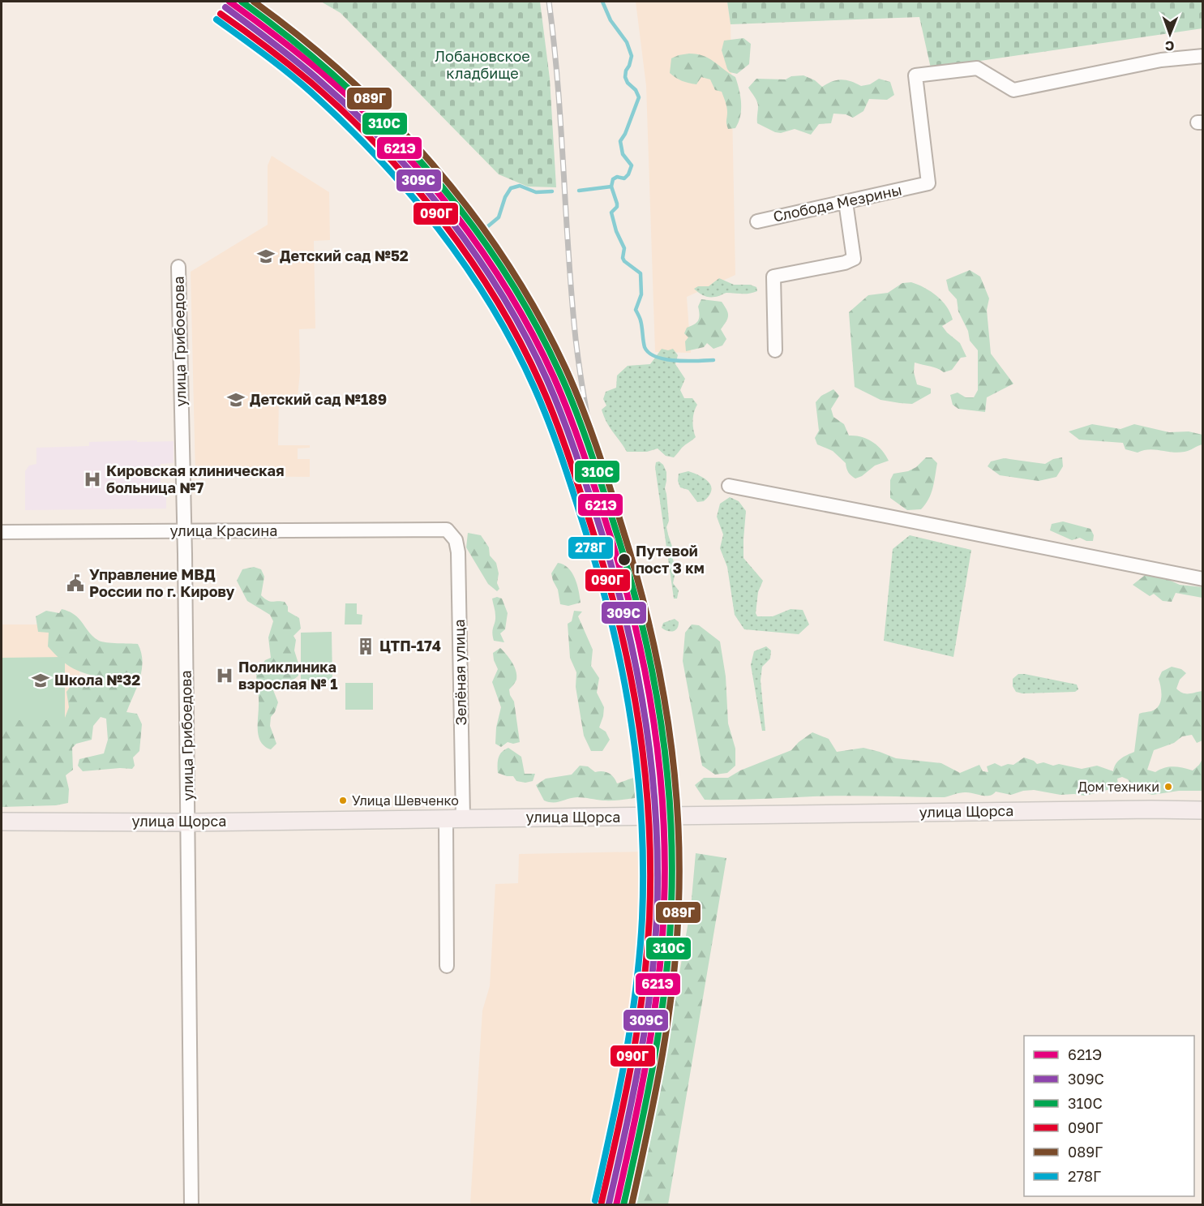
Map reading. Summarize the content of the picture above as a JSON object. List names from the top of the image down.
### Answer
{
  "streets": {
    "main road": ["улица Щорса"],
    "street": [
      "Слобода Мезрины",
      "улица Грибоедова",
      "улица Красина",
      "Зелёная улица"
    ]
  },
  "crossings": [
    ["улица Грибоедова", "улица Красина"],
    ["улица Грибоедова", "улица Щорса"],
    ["улица Красина", "Зелёная улица"],
    ["Зелёная улица", "улица Щорса"]
  ],
  "parks": ["Лобановское кладбище"],
  "places": {
    "school or university": ["Детский сад №52", "Детский сад №189", "Школа №32"],
    "hospital": ["Кировская клиническая больница №7", "Поликлиника взрослая № 1"],
    "other": ["Путевой пост 3 км", "Дом техники", "Улица Шевченко"],
    "public building": ["Управление МВД России по г. Кирову"],
    "building": ["ЦТП-174"]
  },
  "lines": [
    "transit line 621Э",
    "transit line 310С",
    "transit line 089Г",
    "transit line 309С",
    "transit line 090Г",
    "transit line 278Г"
  ],
  "legend": [
    "621Э",
    "309С",
    "310С",
    "090Г",
    "089Г",
    "278Г"
  ],
  "north": "bottom"
}
